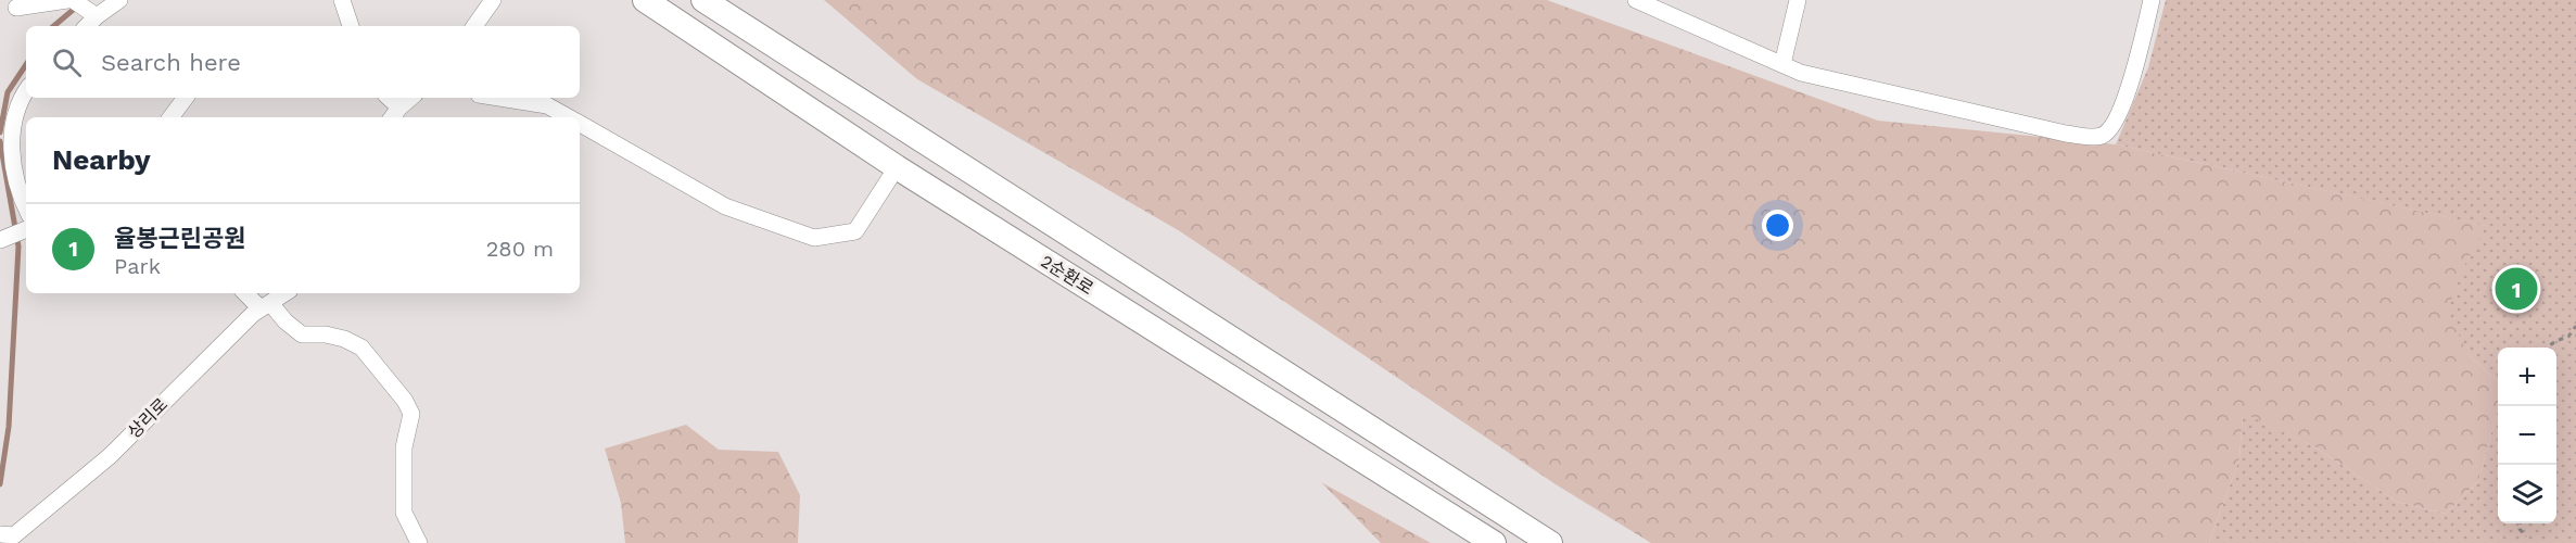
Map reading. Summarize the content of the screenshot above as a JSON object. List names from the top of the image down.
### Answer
{
  "streets": {
    "street": ["2순환로", "상리로"]
  },
  "page": {
    "search": "Search here",
    "heading": "Nearby",
    "list": [
      {
        "mark": "1",
        "name": "율봉근린공원",
        "note": "Park",
        "value": "280 m"
      }
    ],
    "pins": "1",
    "map_buttons": ["+", "−"]
  }
}
